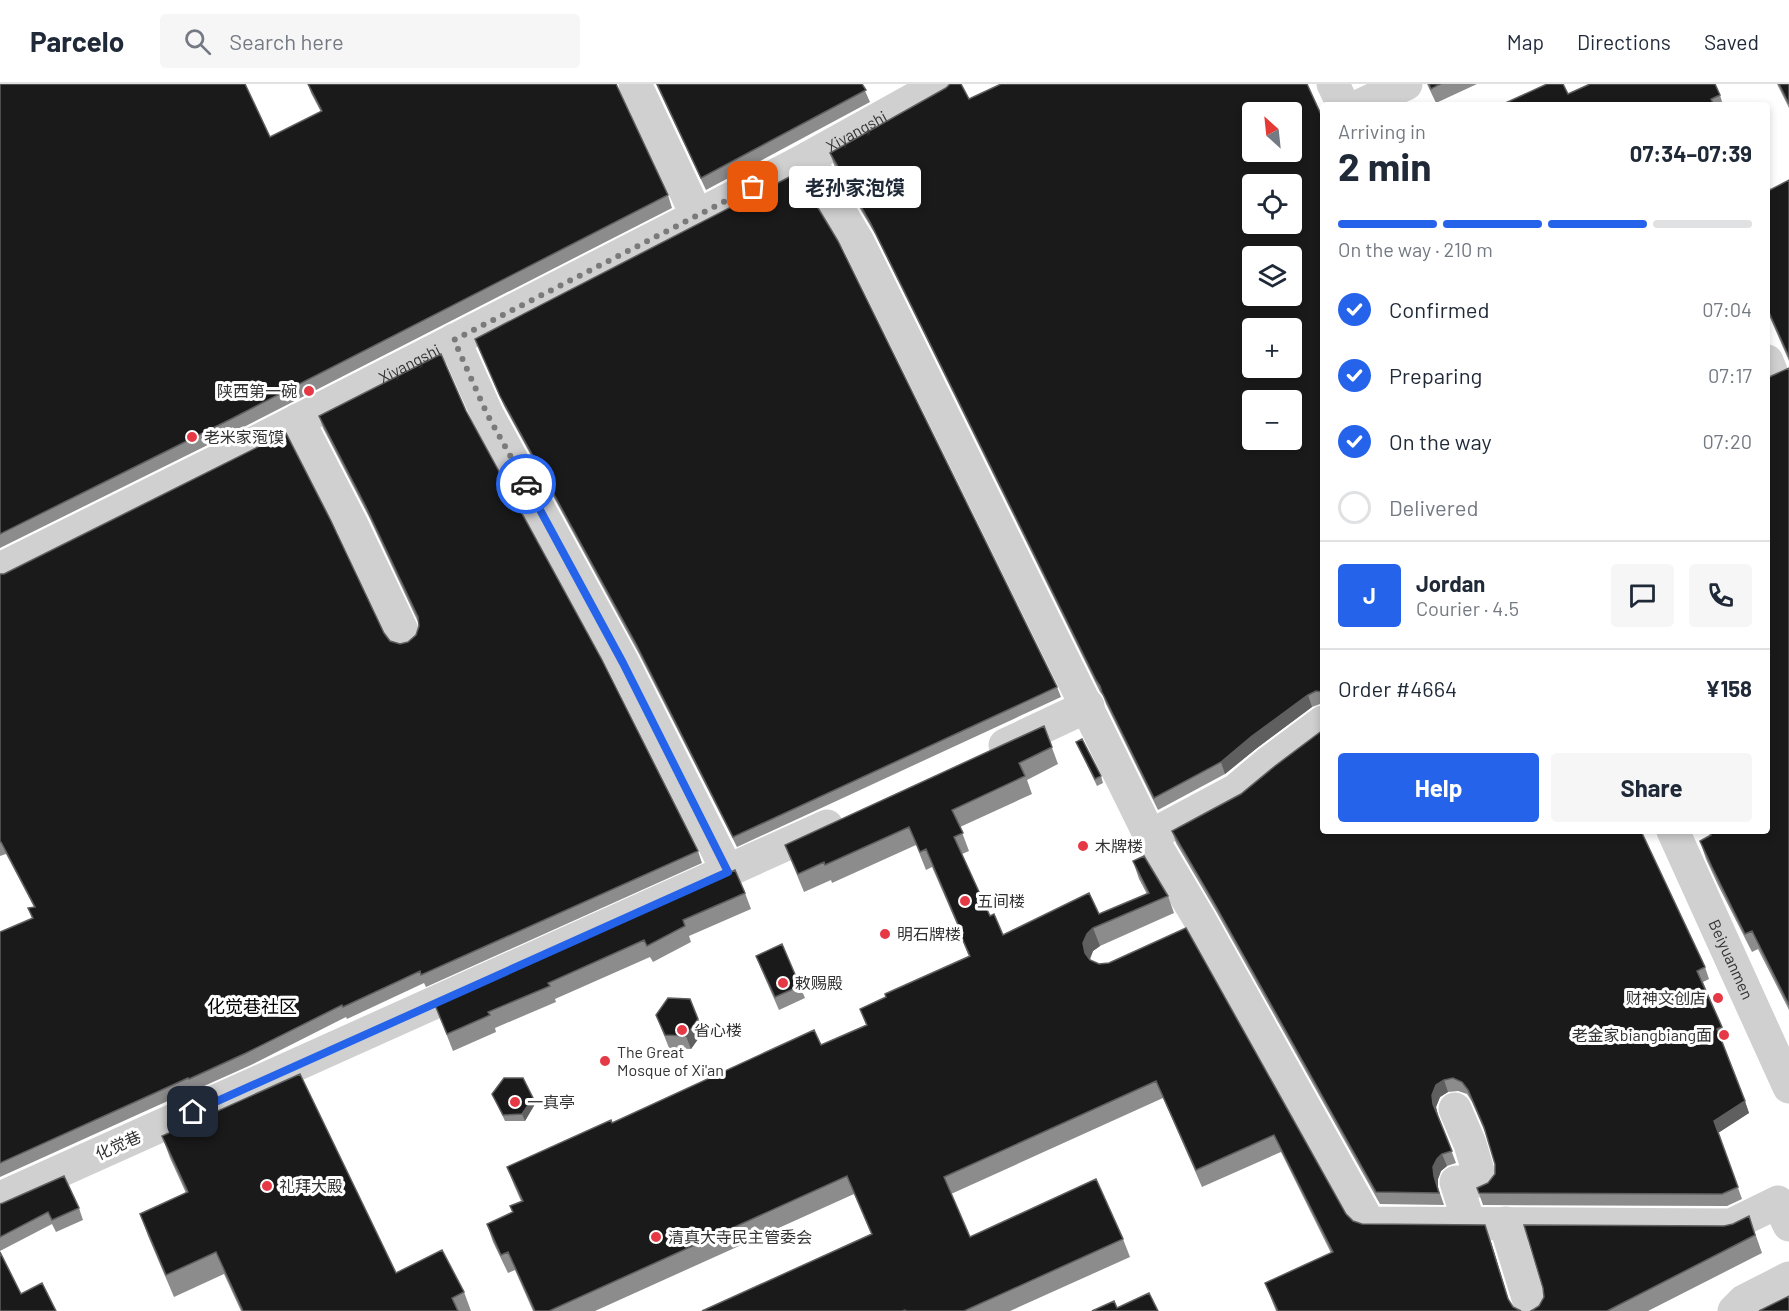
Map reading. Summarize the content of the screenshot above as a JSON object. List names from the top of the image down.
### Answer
{
  "streets": {
    "street": ["Xiyangshi", "Beiyuanmen", "化觉巷"]
  },
  "districts": ["化觉巷社区"],
  "places": [
    "老孙家泡馍",
    "陕西第一碗",
    "老米家萢馍",
    "木牌楼",
    "五间楼",
    "明石牌楼",
    "敕赐殿",
    "财神文创店",
    "省心楼",
    "老金家biangbiang面",
    "The Great Mosque of Xi'an",
    "一真亭",
    "礼拜大殿",
    "清真大寺民主管委会"
  ],
  "north": "top left",
  "page": {
    "header": "Parcelo",
    "search": "Search here",
    "nav": ["Map", "Directions", "Saved"],
    "map_buttons": ["+", "−"],
    "heading": ["2 min", "Arriving in", "07:34–07:39"],
    "panel": [
      "Jordan",
      "Courier · 4.5",
      "Order #4664",
      "¥158"
    ],
    "bubble": "老孙家泡馍",
    "bar": "On the way · 210 m",
    "list": [
      ["Confirmed", "07:04"],
      ["Preparing", "07:17"],
      ["On the way", "07:20"],
      "Delivered"
    ],
    "round": "J",
    "buttons": ["Help", "Share"]
  }
}
